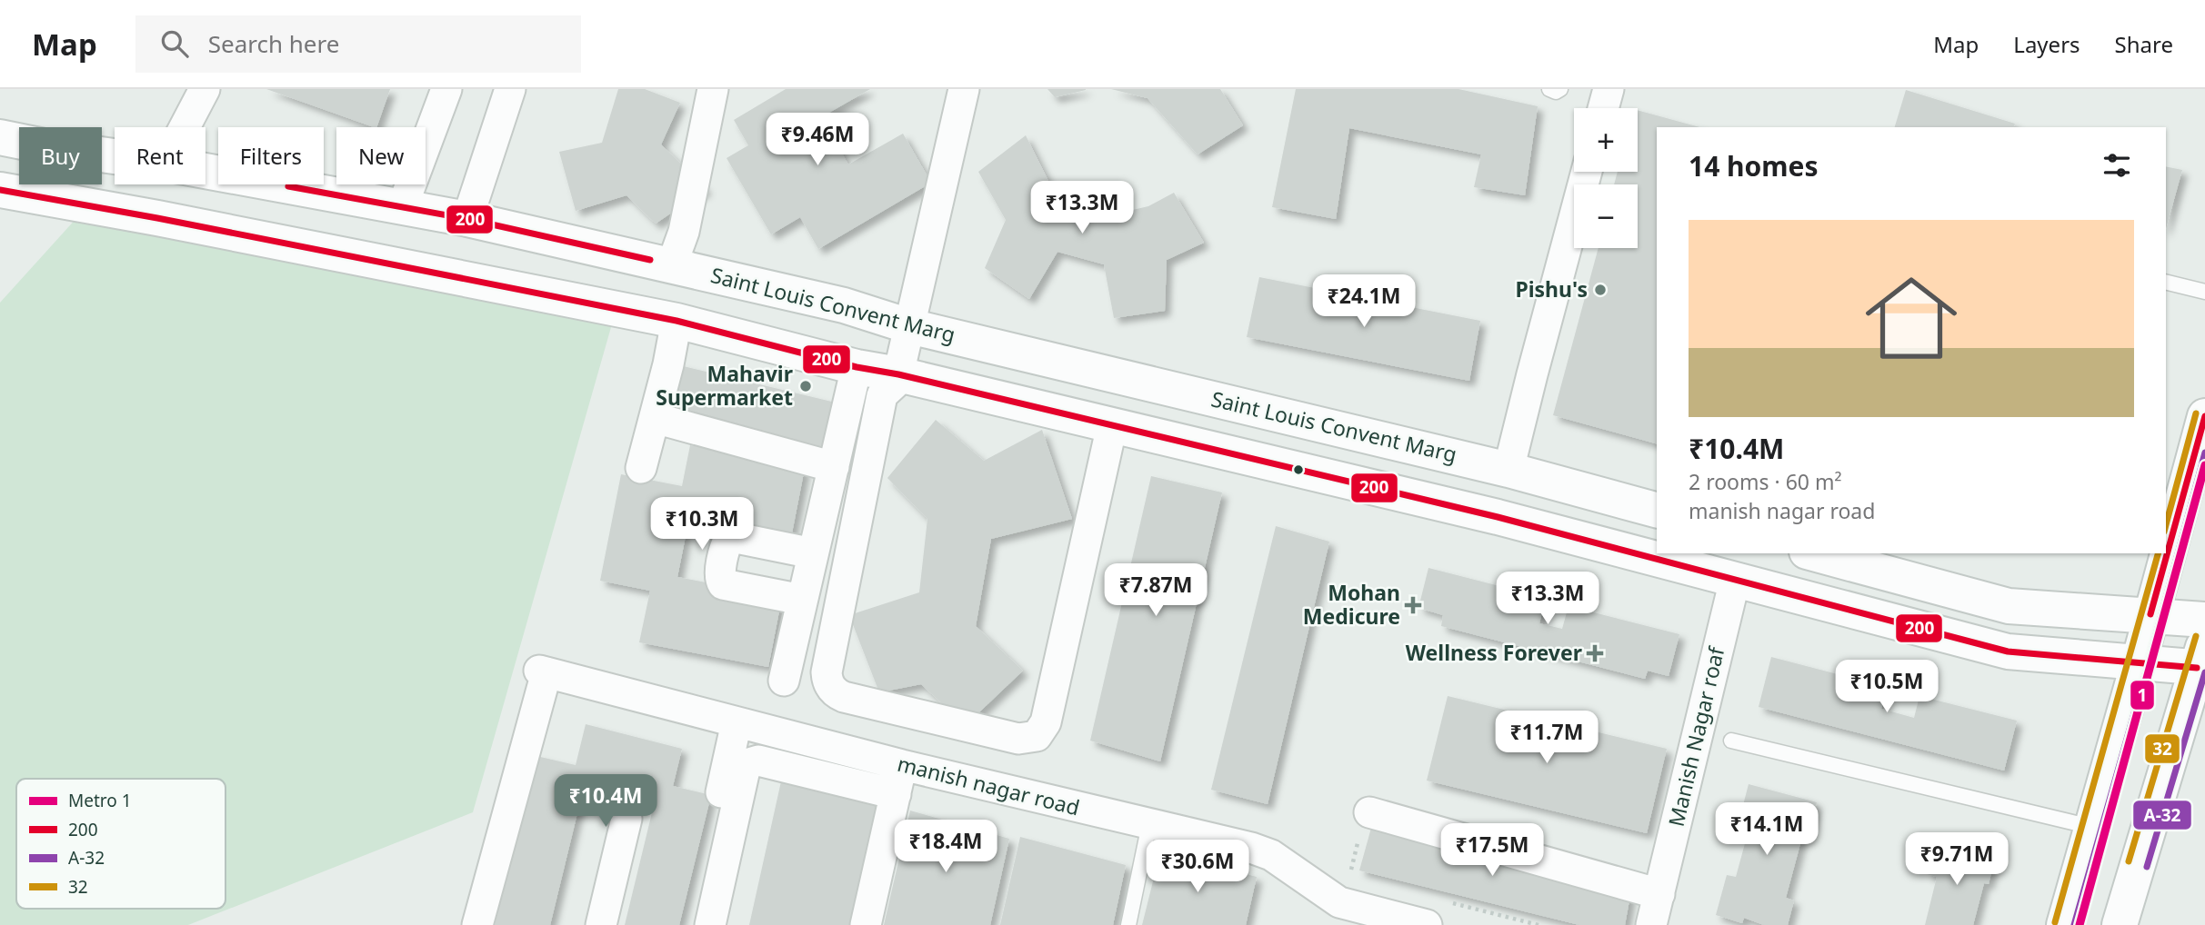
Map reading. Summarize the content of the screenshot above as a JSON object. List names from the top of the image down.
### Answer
{
  "streets": {
    "main road": ["Saint Louis Convent Marg"],
    "street": ["Manish Nagar roaf", "manish nagar road"]
  },
  "places": {
    "other": ["Pishu's", "Mahavir Supermarket"],
    "health": ["Mohan Medicure", "Wellness Forever"]
  },
  "lines": [
    "transit line 200",
    "transit line 32",
    "transit line A-32",
    "metro line 1"
  ],
  "legend": [
    "Metro 1",
    "200",
    "A-32",
    "32"
  ],
  "page": {
    "header": "Map",
    "search": "Search here",
    "nav": ["Map", "Layers", "Share"],
    "map_buttons": ["+", "−"],
    "price": [
      "₹9.46M",
      "₹13.3M",
      "₹24.1M",
      "₹10.3M",
      "₹7.87M",
      "₹13.3M",
      "₹10.5M",
      "₹11.7M",
      "₹10.4M",
      "₹14.1M",
      "₹18.4M",
      "₹17.5M",
      "₹9.71M",
      "₹30.6M"
    ],
    "chip": [
      "Buy",
      "Rent",
      "Filters",
      "New"
    ],
    "heading": "14 homes",
    "list": [
      {
        "name": "₹10.4M",
        "note": "2 rooms · 60 m² · manish nagar road"
      }
    ]
  }
}
